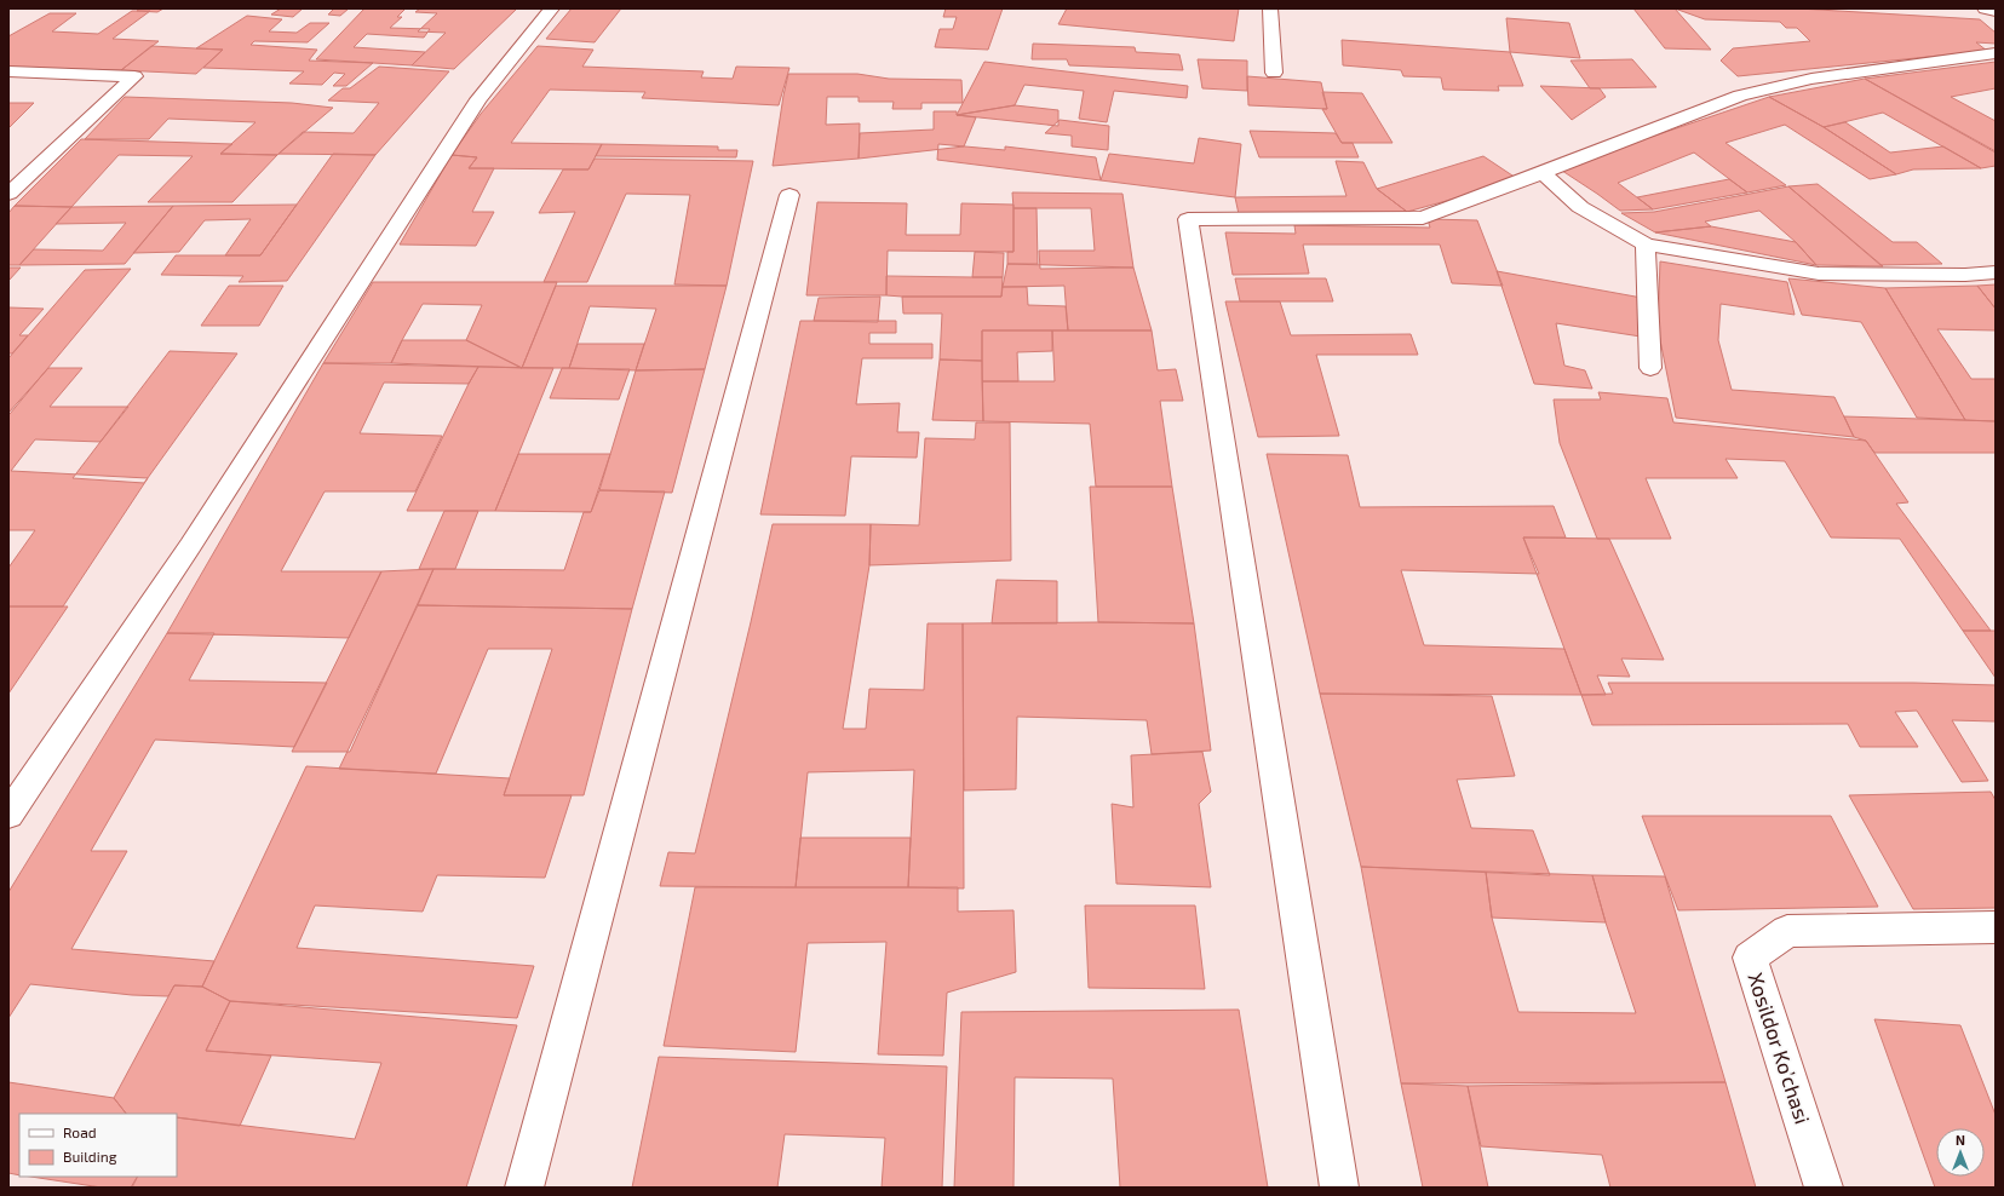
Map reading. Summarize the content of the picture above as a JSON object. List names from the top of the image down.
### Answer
{
  "streets": {
    "street": ["Xosildor Ko’chasi"]
  },
  "legend": ["Road", "Building"],
  "north": "top"
}
